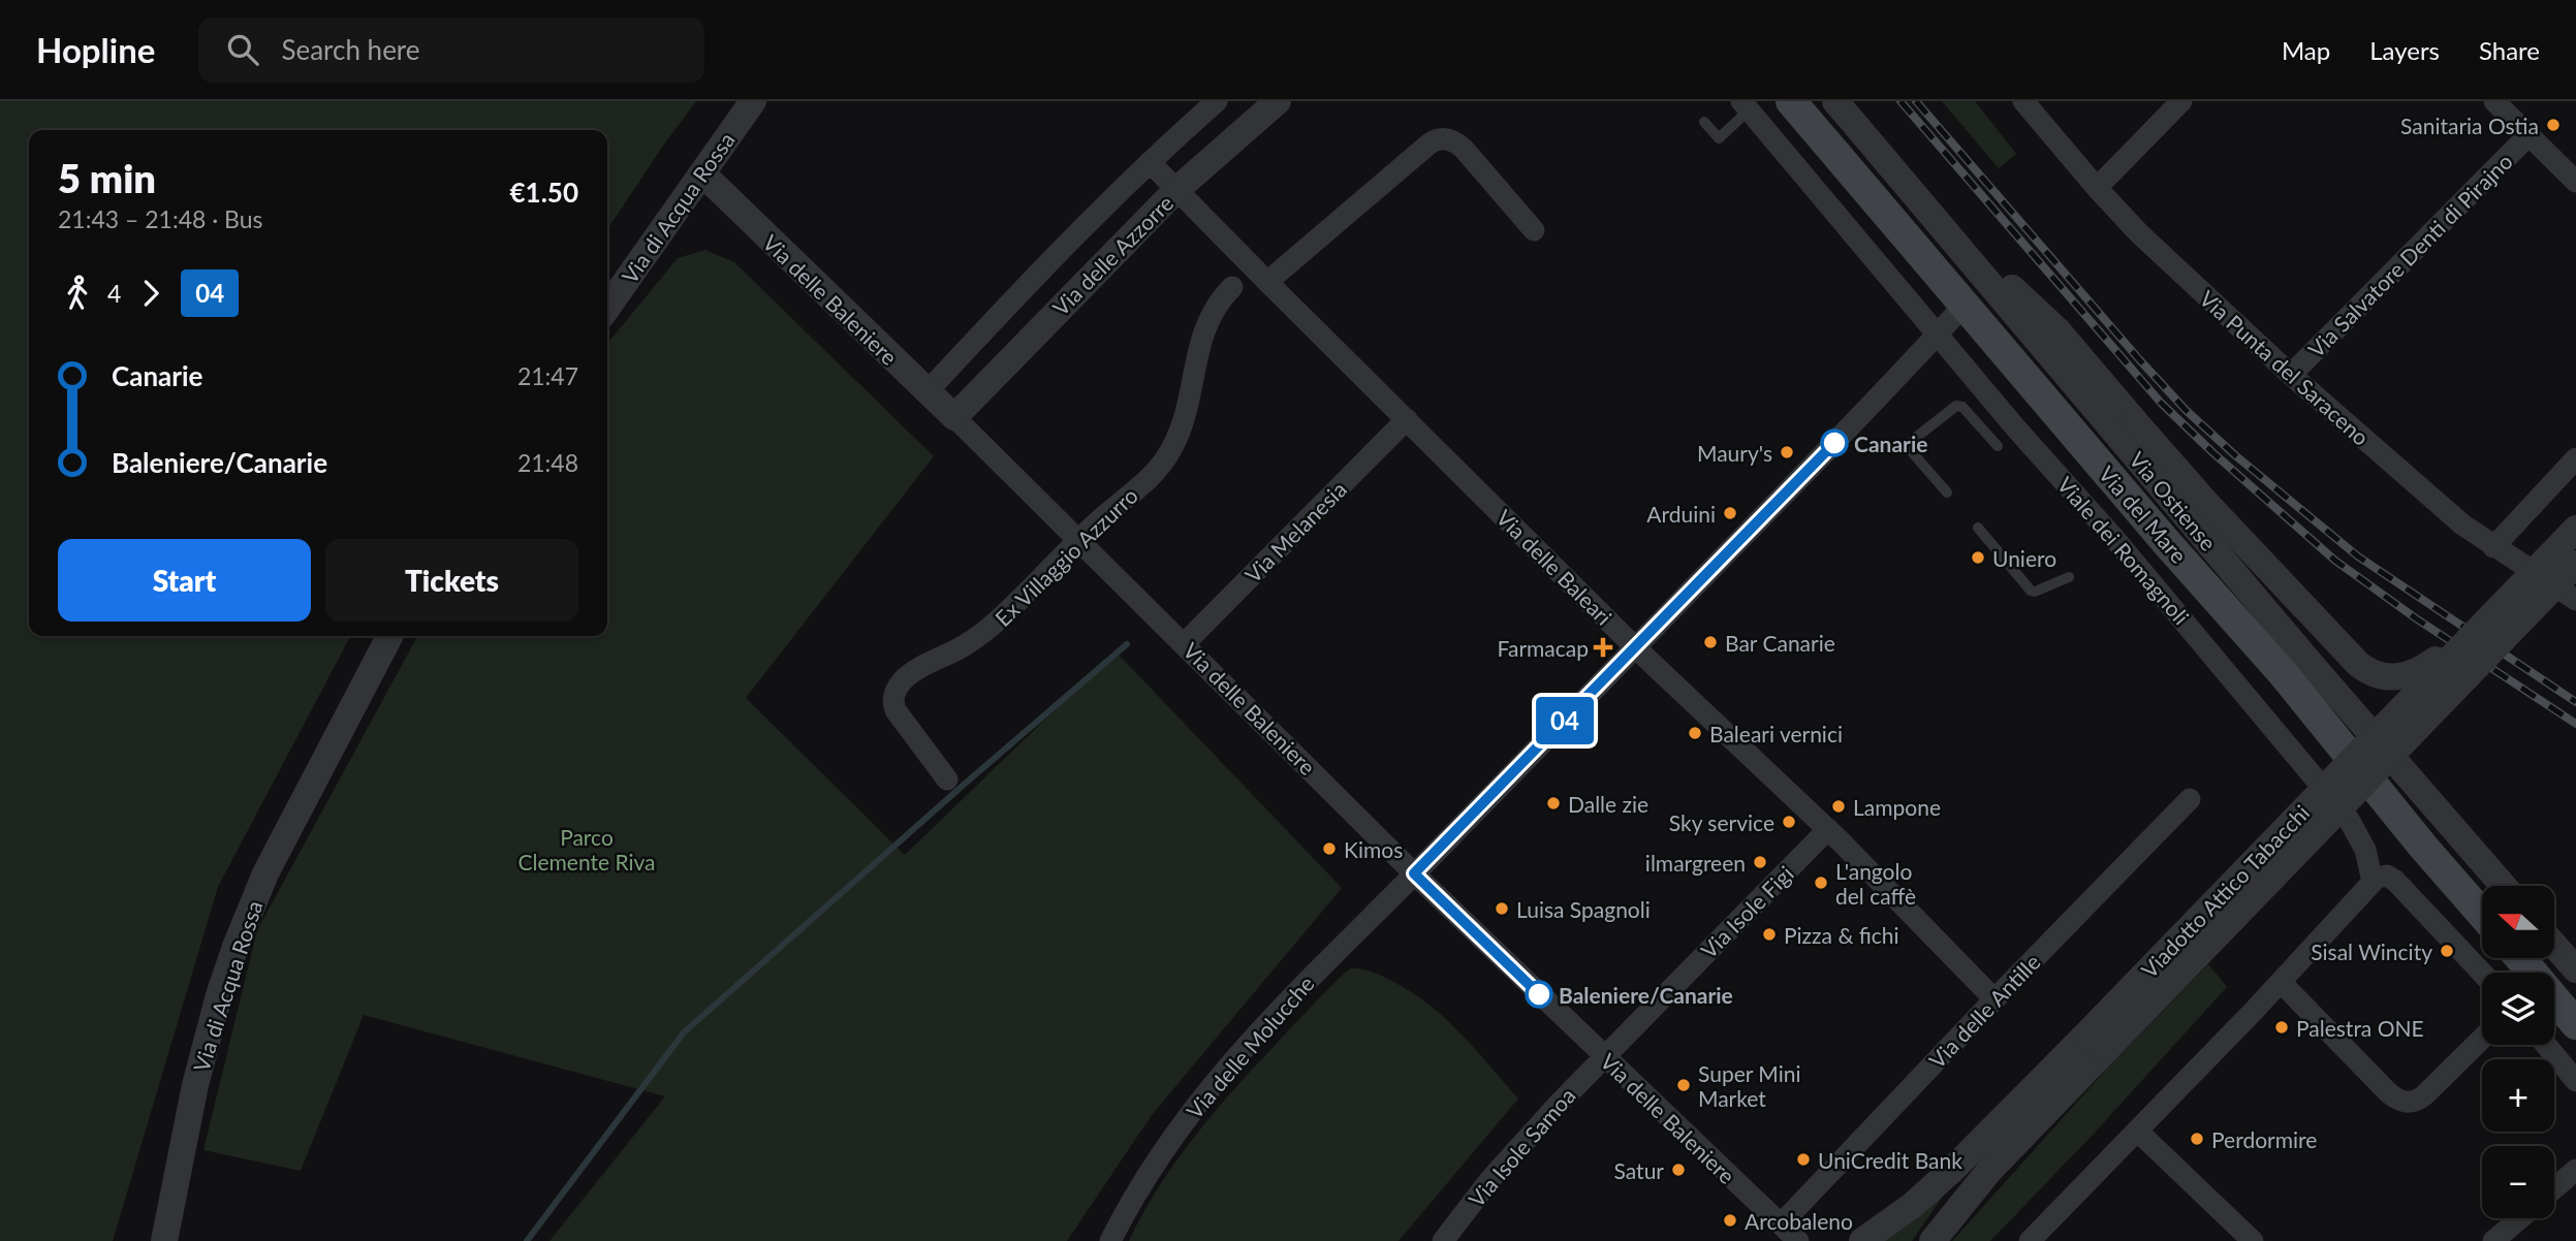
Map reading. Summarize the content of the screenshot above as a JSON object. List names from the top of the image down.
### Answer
{
  "streets": {
    "main road": ["Via del Mare"],
    "street": [
      "Via di Acqua Rossa",
      "Via delle Azzorre",
      "Via Salvatore Denti di Pirajno",
      "Via delle Baleniere",
      "Via Punta del Saraceno",
      "Via Ostiense",
      "Via Melanesia",
      "Viale dei Romagnoli",
      "Ex Villaggio Azzurro",
      "Via delle Baleari",
      "Viadotto Attico Tabacchi",
      "Via Isole Figi",
      "Via delle Antille",
      "Via delle Molucche",
      "Via Isole Samoa"
    ]
  },
  "crossings": [
    ["Via di Acqua Rossa", "Via delle Baleniere"],
    ["Via delle Azzorre", "Via delle Baleniere"],
    ["Via delle Azzorre", "Via delle Baleari"],
    ["Via Salvatore Denti di Pirajno", "Via Punta del Saraceno"],
    ["Via delle Baleniere", "Via Melanesia"],
    ["Via delle Baleniere", "Ex Villaggio Azzurro"],
    ["Via delle Baleniere", "Via Isole Figi"],
    ["Via delle Baleniere", "Via delle Antille"],
    ["Via delle Baleniere", "Via delle Molucche"],
    ["Via delle Baleniere", "Via Isole Samoa"],
    ["Via del Mare", "Via delle Molucche"],
    ["Via Melanesia", "Via delle Baleari"],
    ["Viale dei Romagnoli", "Via delle Molucche"],
    ["Via delle Baleari", "Via Isole Figi"],
    ["Via delle Baleari", "Via delle Antille"],
    ["Via delle Baleari", "Via delle Molucche"],
    ["Via Isole Figi", "Via Isole Samoa"]
  ],
  "parks": ["Parco Clemente Riva"],
  "places": {
    "other": [
      "Sanitaria Ostia",
      "Canarie",
      "Maury's",
      "Arduini",
      "Uniero",
      "Bar Canarie",
      "Baleari vernici",
      "Dalle zie",
      "Lampone",
      "Sky service",
      "Kimos",
      "ilmargreen",
      "L'angolo del caffè",
      "Luisa Spagnoli",
      "Pizza & fichi",
      "Sisal Wincity",
      "Baleniere/Canarie",
      "Palestra ONE",
      "Super Mini Market",
      "Perdormire",
      "UniCredit Bank",
      "Satur",
      "Arcobaleno"
    ],
    "health": ["Farmacap"]
  },
  "lines": ["bus line 04"],
  "north": "left",
  "page": {
    "header": "Hopline",
    "search": "Search here",
    "nav": ["Map", "Layers", "Share"],
    "on_map": "04",
    "heading": ["5 min", "21:43 – 21:48 · Bus", "€1.50"],
    "legs": ["4", "04"],
    "list": [
      {
        "name": "Canarie",
        "value": "21:47"
      },
      {
        "name": "Baleniere/Canarie",
        "value": "21:48"
      }
    ],
    "buttons": ["Start", "Tickets"],
    "map_buttons": ["+", "−"]
  }
}
